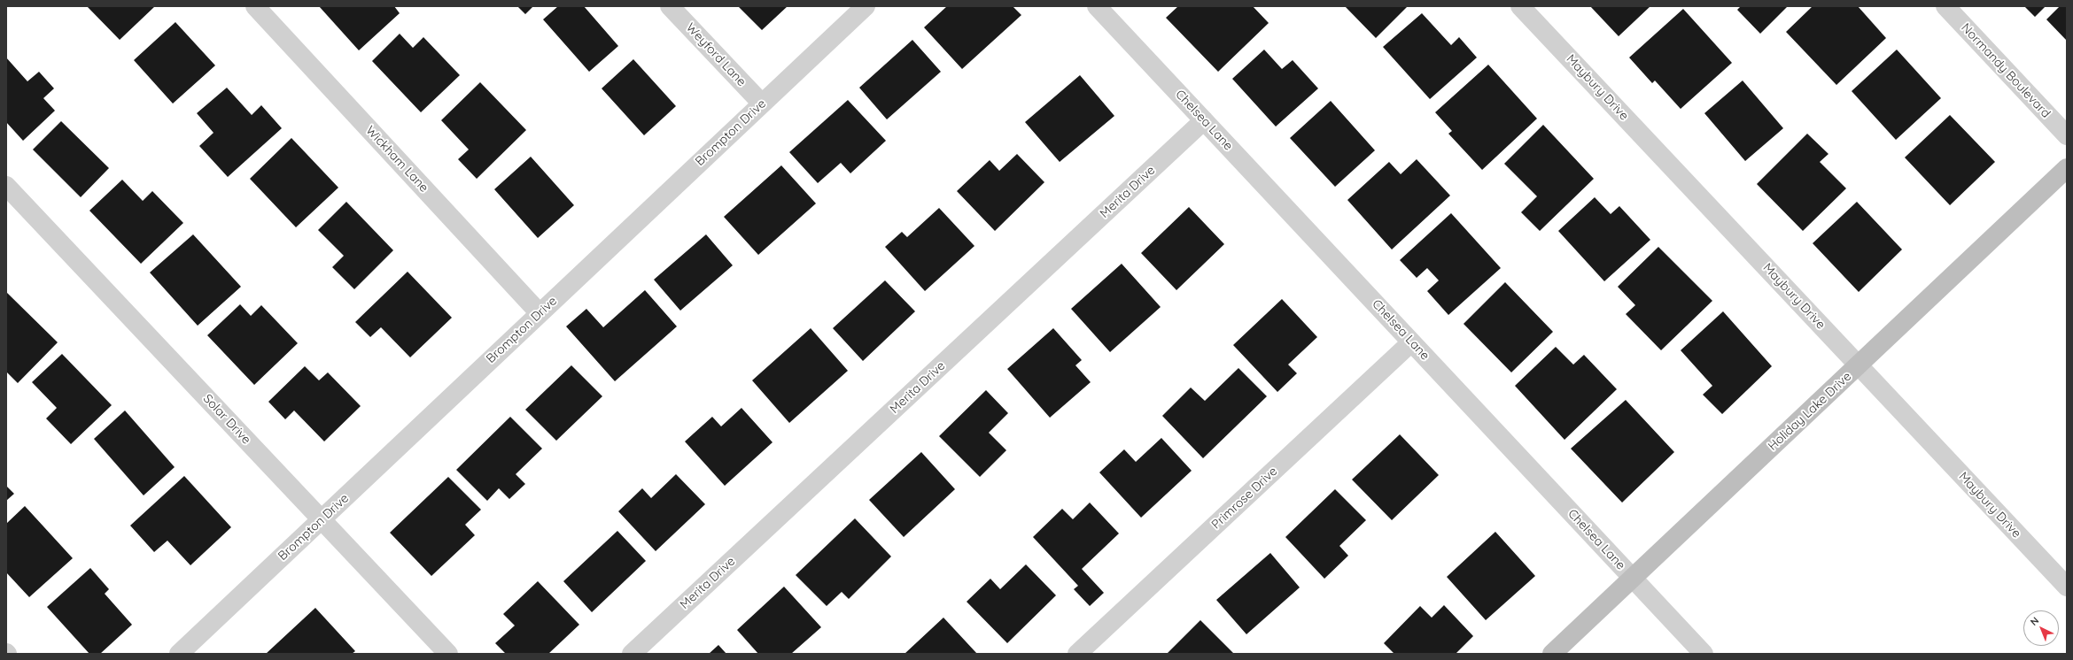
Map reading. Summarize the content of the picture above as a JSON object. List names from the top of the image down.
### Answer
{
  "streets": {
    "street": [
      "Weyford Lane",
      "Normandy Boulevard",
      "Maybury Drive",
      "Chelsea Lane",
      "Brompton Drive",
      "Wickham Lane",
      "Merita Drive",
      "Holiday Lake Drive",
      "Solar Drive",
      "Primrose Drive"
    ]
  },
  "crossings": [
    ["Weyford Lane", "Brompton Drive"],
    ["Maybury Drive", "Holiday Lake Drive"],
    ["Chelsea Lane", "Merita Drive"],
    ["Chelsea Lane", "Holiday Lake Drive"],
    ["Chelsea Lane", "Primrose Drive"],
    ["Brompton Drive", "Wickham Lane"],
    ["Brompton Drive", "Solar Drive"]
  ],
  "north": "top left"
}
